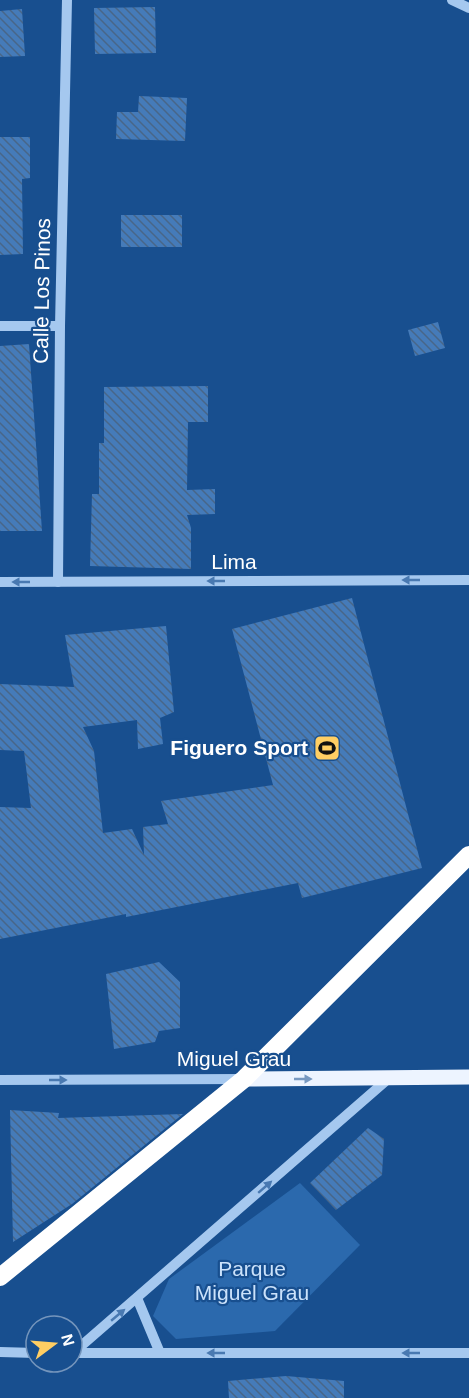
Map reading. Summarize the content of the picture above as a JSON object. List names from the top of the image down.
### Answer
{
  "streets": {
    "main road": ["Miguel Grau"],
    "street": ["Calle Los Pinos", "Lima"]
  },
  "crossings": [
    ["Calle Los Pinos", "Lima"]
  ],
  "one_way": ["Lima", "Miguel Grau"],
  "parks": ["Parque Miguel Grau"],
  "places": {
    "sports": ["Figuero Sport"]
  },
  "north": "right"
}
